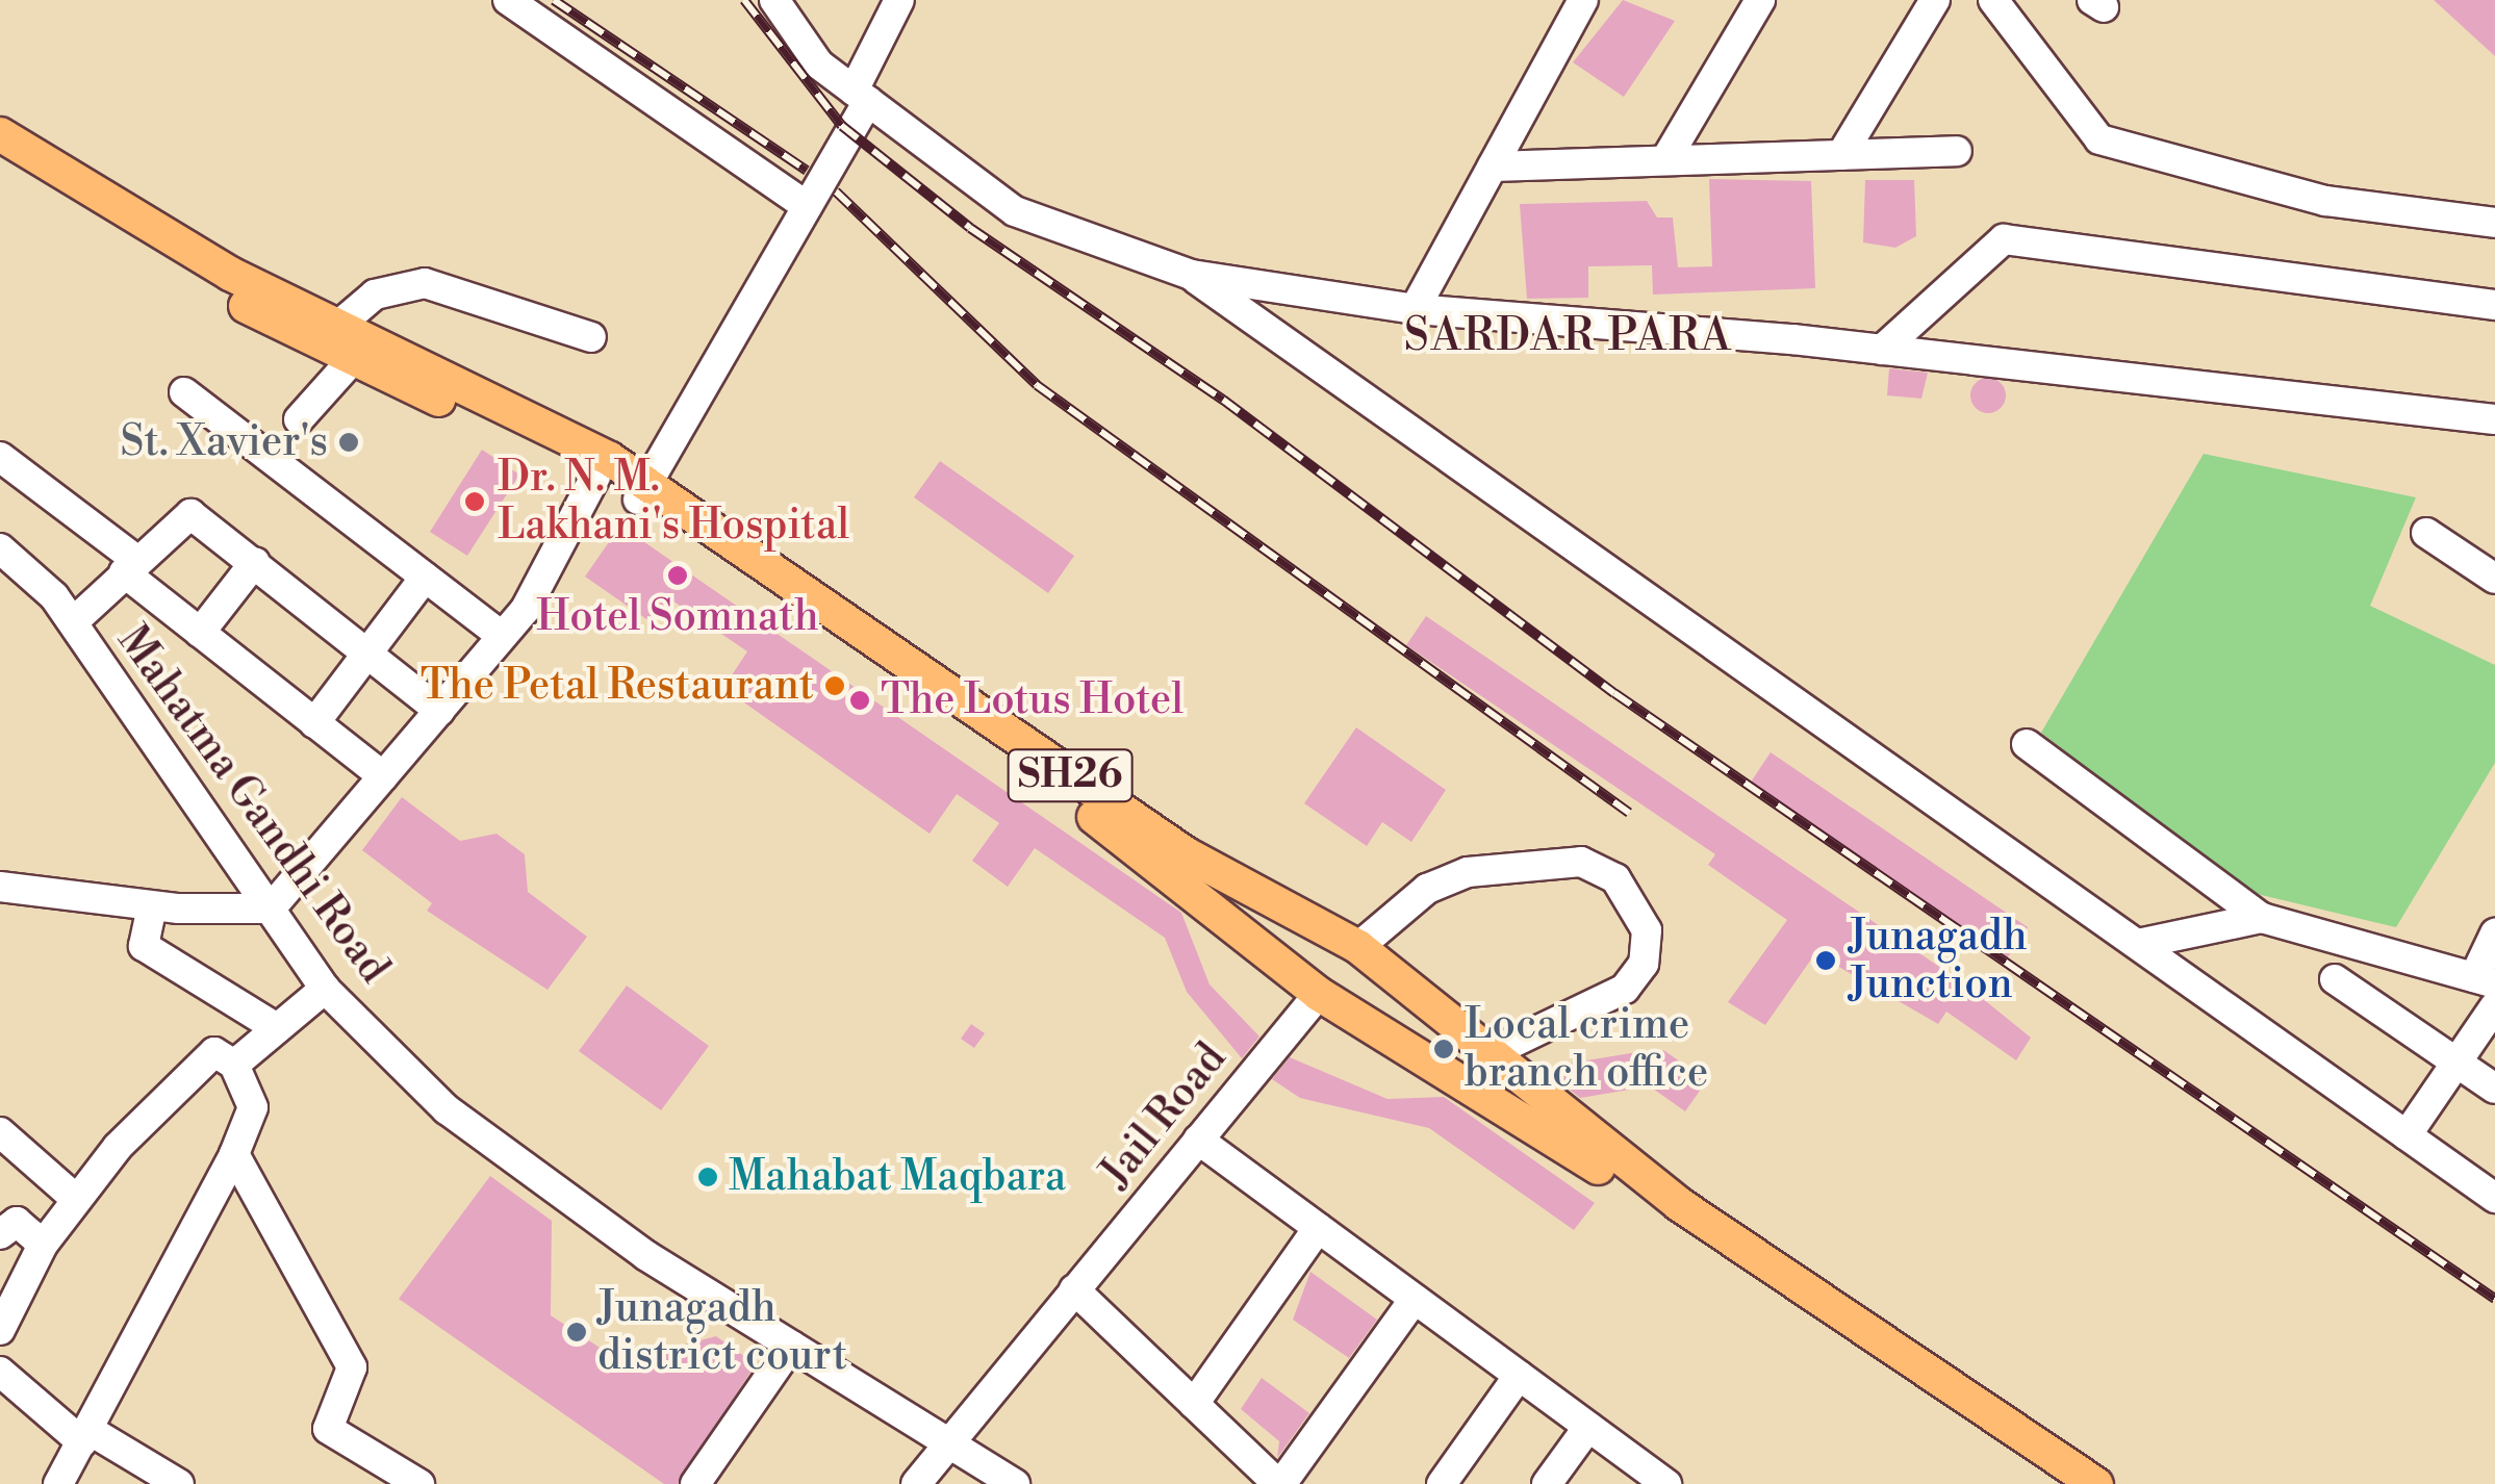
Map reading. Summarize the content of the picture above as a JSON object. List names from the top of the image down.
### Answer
{
  "streets": {
    "main road": ["SH26"],
    "street": ["Mahatma Gandhi Road", "Jail Road"]
  },
  "crossings": [
    ["SH26", "Jail Road"],
    ["Mahatma Gandhi Road", "Jail Road"]
  ],
  "districts": ["SARDAR PARA"],
  "places": [
    "St. Xavier's",
    "Dr. N. M. Lakhani's Hospital",
    "Hotel Somnath",
    "The Petal Restaurant",
    "The Lotus Hotel",
    "Junagadh Junction",
    "Local crime branch office",
    "Mahabat Maqbara",
    "Junagadh district court"
  ]
}
